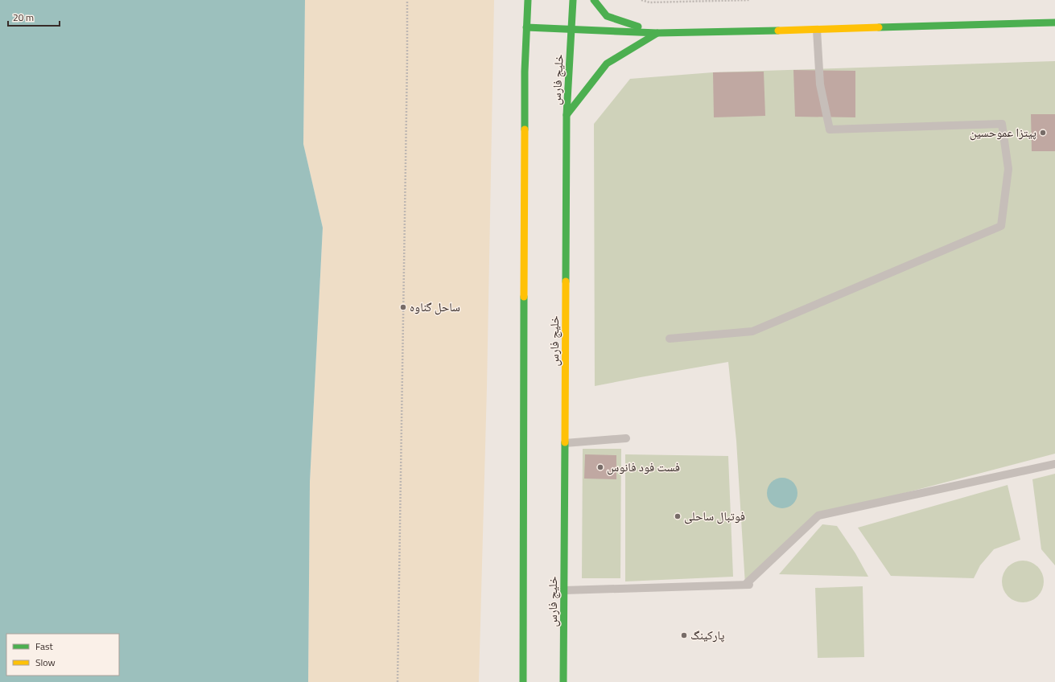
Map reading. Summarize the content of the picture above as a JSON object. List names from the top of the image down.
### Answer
{
  "streets": {
    "main road": ["خلیج فارس"]
  },
  "places": [
    "پیتزا عموحسین",
    "ساحل گناوه",
    "فست فود فانوس",
    "فوتبال ساحلی",
    "پارکینگ"
  ],
  "legend": ["Fast", "Slow"],
  "scale_bar": "20 m"
}
